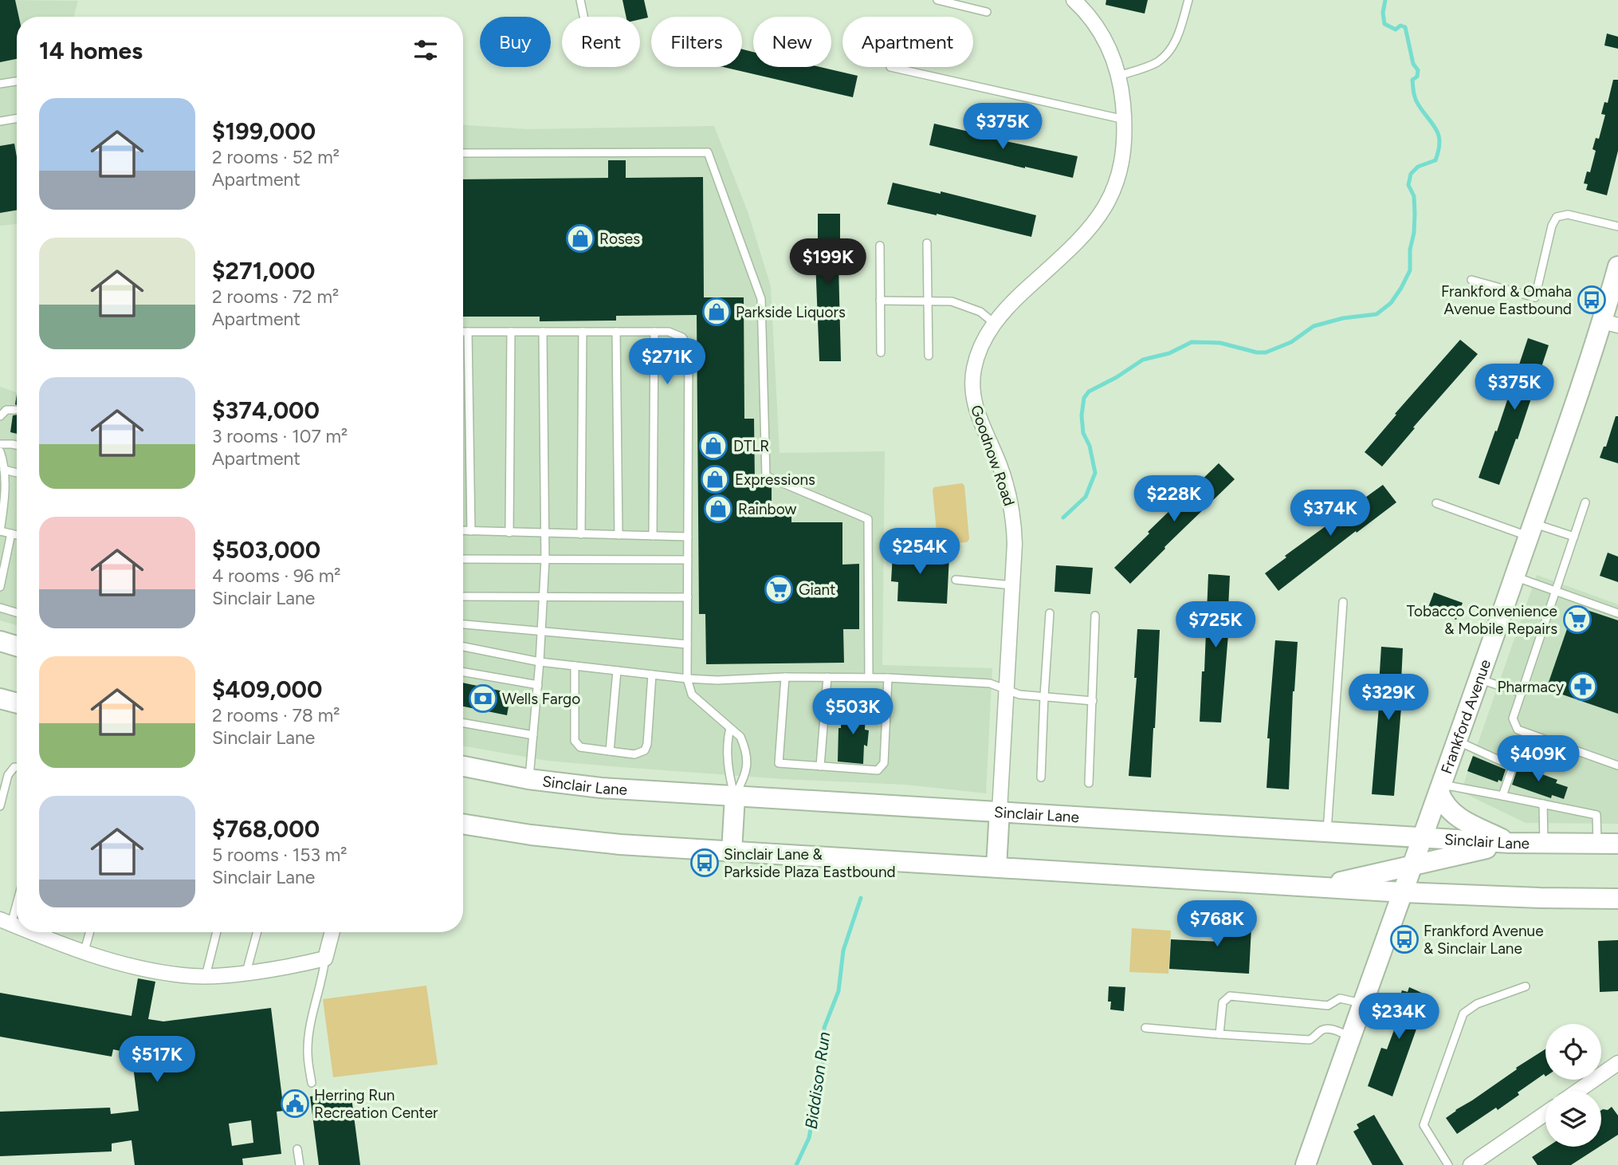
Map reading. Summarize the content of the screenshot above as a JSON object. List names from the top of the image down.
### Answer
{
  "streets": {
    "street": ["Goodnow Road", "Frankford Avenue", "Sinclair Lane"]
  },
  "crossings": [
    ["Goodnow Road", "Sinclair Lane"],
    ["Frankford Avenue", "Sinclair Lane"]
  ],
  "water": ["Biddison Run"],
  "places": {
    "shop": [
      "Roses",
      "Parkside Liquors",
      "DTLR",
      "Expressions",
      "Rainbow"
    ],
    "bus stop": ["Frankford & Omaha Avenue Eastbound", "Sinclair Lane & Parkside Plaza Eastbound", "Frankford Avenue & Sinclair Lane"],
    "supermarket": ["Giant", "Tobacco Convenience & Mobile Repairs"],
    "pharmacy": ["Pharmacy"],
    "bank": ["Wells Fargo"],
    "public building": ["Herring Run Recreation Center"]
  },
  "page": {
    "chip": [
      "Buy",
      "Rent",
      "Filters",
      "New",
      "Apartment"
    ],
    "heading": "14 homes",
    "list": [
      {
        "name": "$199,000",
        "note": "2 rooms · 52 m² · Apartment"
      },
      {
        "name": "$271,000",
        "note": "2 rooms · 72 m² · Apartment"
      },
      {
        "name": "$374,000",
        "note": "3 rooms · 107 m² · Apartment"
      },
      {
        "name": "$503,000",
        "note": "4 rooms · 96 m² · Sinclair Lane"
      },
      {
        "name": "$409,000",
        "note": "2 rooms · 78 m² · Sinclair Lane"
      },
      {
        "name": "$768,000",
        "note": "5 rooms · 153 m² · Sinclair Lane"
      }
    ],
    "price": [
      "$375K",
      "$199K",
      "$271K",
      "$375K",
      "$228K",
      "$374K",
      "$254K",
      "$725K",
      "$329K",
      "$503K",
      "$409K",
      "$768K",
      "$234K",
      "$517K"
    ]
  }
}
